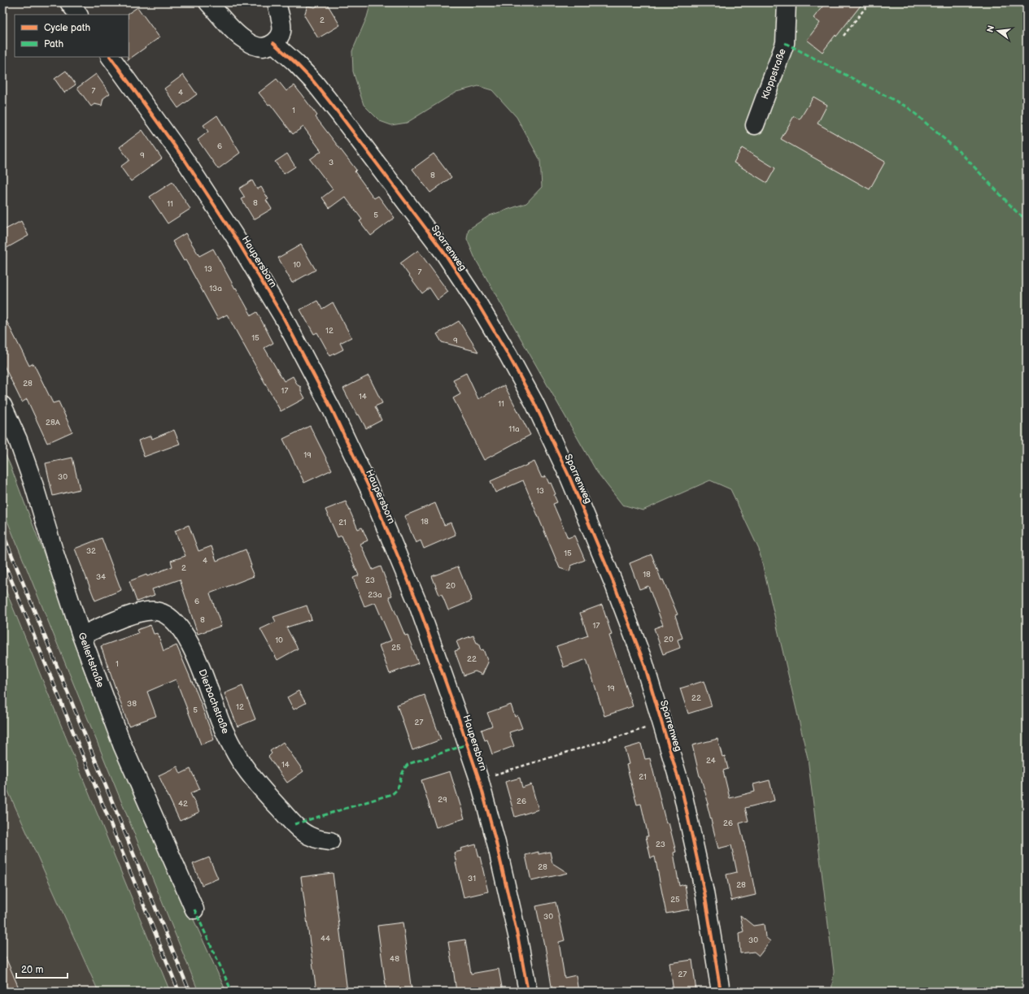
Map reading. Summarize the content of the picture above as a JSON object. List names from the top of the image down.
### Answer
{
  "streets": {
    "street": [
      "Kloppstraße",
      "Sparrenweg",
      "Haupersborn",
      "Gellertstraße",
      "Dierbachstraße"
    ]
  },
  "crossings": [
    ["Gellertstraße", "Dierbachstraße"]
  ],
  "house_numbers": [
    "2",
    "7",
    "4",
    "1",
    "6",
    "9",
    "3",
    "8",
    "8",
    "11",
    "5",
    "10",
    "13",
    "7",
    "13a",
    "12",
    "15",
    "9",
    "28",
    "17",
    "14",
    "11",
    "28A",
    "11a",
    "19",
    "30",
    "13",
    "18",
    "21",
    "32",
    "15",
    "4",
    "2",
    "18",
    "34",
    "23",
    "20",
    "23a",
    "6",
    "8",
    "17",
    "20",
    "10",
    "25",
    "22",
    "1",
    "19",
    "22",
    "38",
    "12",
    "5",
    "27",
    "24",
    "14",
    "21",
    "29",
    "26",
    "42",
    "26",
    "23",
    "28",
    "31",
    "28",
    "25",
    "30",
    "44",
    "30",
    "48",
    "27"
  ],
  "legend": ["Cycle path", "Path"],
  "scale_bar": "20 m",
  "north": "left"
}
